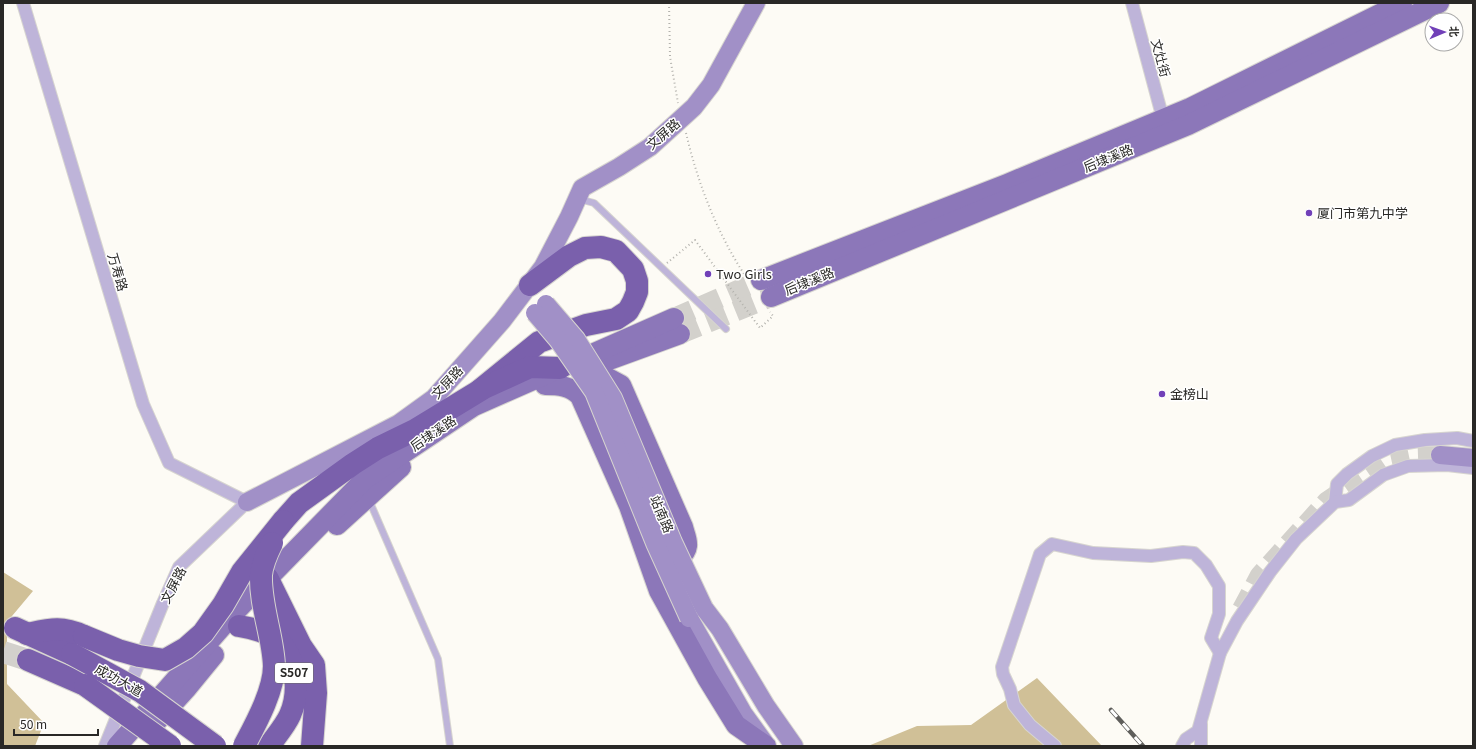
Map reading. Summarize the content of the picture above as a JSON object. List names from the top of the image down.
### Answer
{
  "streets": {
    "highway": ["S507", "成功大道"],
    "main road": ["文屏路", "后埭溪路", "站南路"],
    "street": ["文灶街", "万寿路"]
  },
  "crossings": [
    ["文灶街", "后埭溪路"],
    ["文屏路", "万寿路"],
    ["文屏路", "站南路"]
  ],
  "places": ["厦门市第九中学", "Two Girls", "金榜山"],
  "scale_bar": "50 m",
  "north": "right"
}
